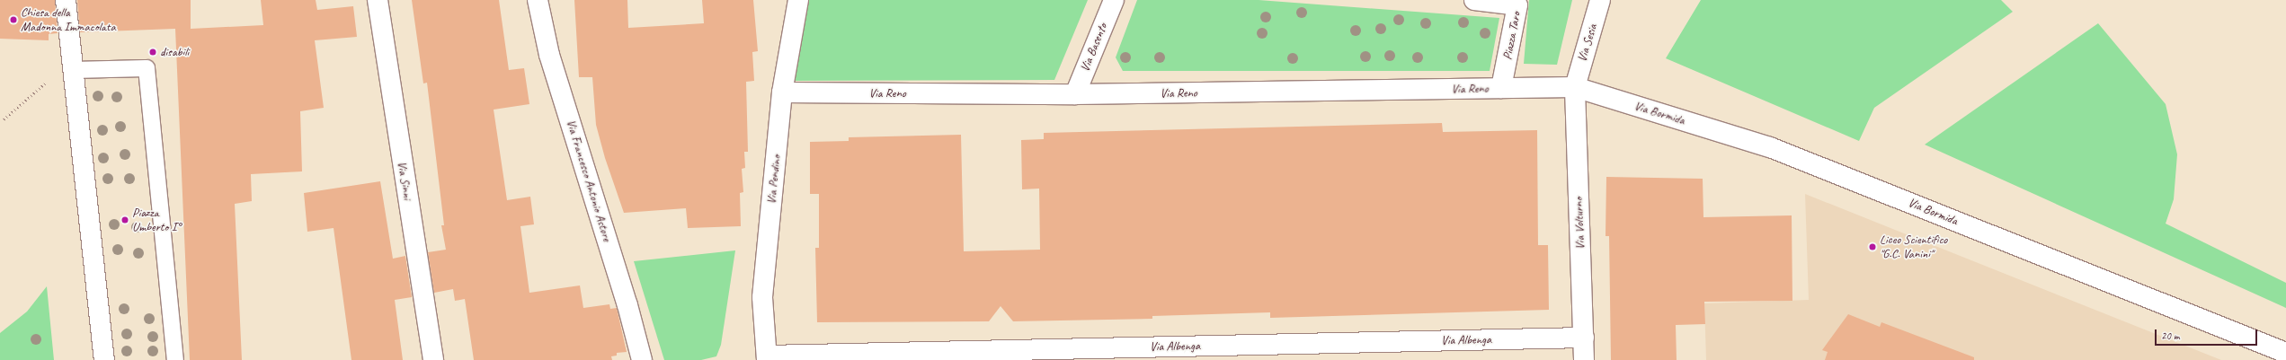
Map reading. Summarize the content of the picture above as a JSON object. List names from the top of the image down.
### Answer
{
  "streets": {
    "street": [
      "Piazza Taro",
      "Via Sesia",
      "Via Basento",
      "Via Reno",
      "Via Bormida",
      "Via Pendino",
      "Via Sinni",
      "Via Francesco Antonio Astore",
      "Via Volturno",
      "Via Albenga"
    ]
  },
  "crossings": [
    ["Piazza Taro", "Via Reno"],
    ["Via Sesia", "Via Reno"],
    ["Via Sesia", "Via Bormida"],
    ["Via Sesia", "Via Volturno"],
    ["Via Basento", "Via Reno"],
    ["Via Reno", "Via Bormida"],
    ["Via Reno", "Via Pendino"],
    ["Via Reno", "Via Volturno"],
    ["Via Bormida", "Via Volturno"],
    ["Via Pendino", "Via Albenga"],
    ["Via Volturno", "Via Albenga"]
  ],
  "places": [
    "Chiesa della Madonna Immacolata",
    "disabili",
    "Piazza Umberto I°",
    "Liceo Scientifico \"G.C. Vanini\""
  ],
  "scale_bar": "20 m"
}
